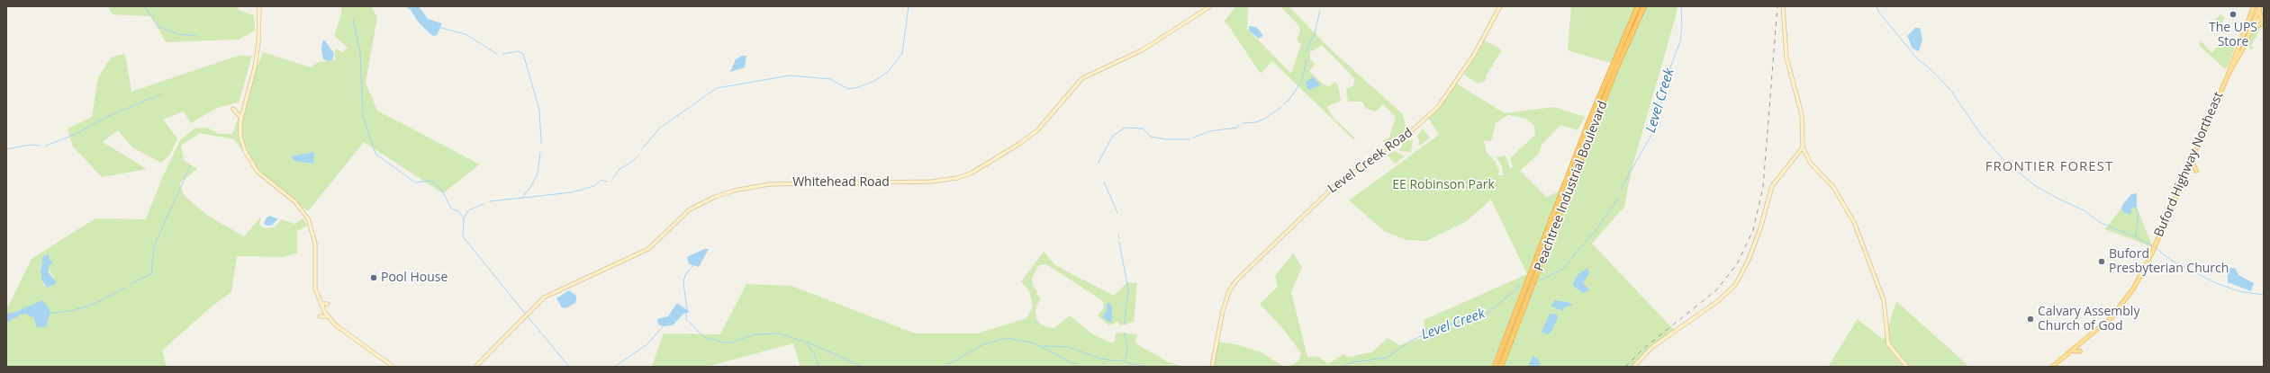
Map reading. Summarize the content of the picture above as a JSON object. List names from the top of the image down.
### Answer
{
  "streets": {
    "highway": ["Peachtree Industrial Boulevard"],
    "main road": ["Buford Highway Northeast"],
    "street": ["Level Creek Road", "Whitehead Road"]
  },
  "districts": ["FRONTIER FOREST"],
  "water": ["Level Creek"],
  "parks": ["EE Robinson Park"],
  "places": [
    "The UPS Store",
    "Buford Presbyterian Church",
    "Pool House",
    "Calvary Assembly Church of God"
  ]
}
